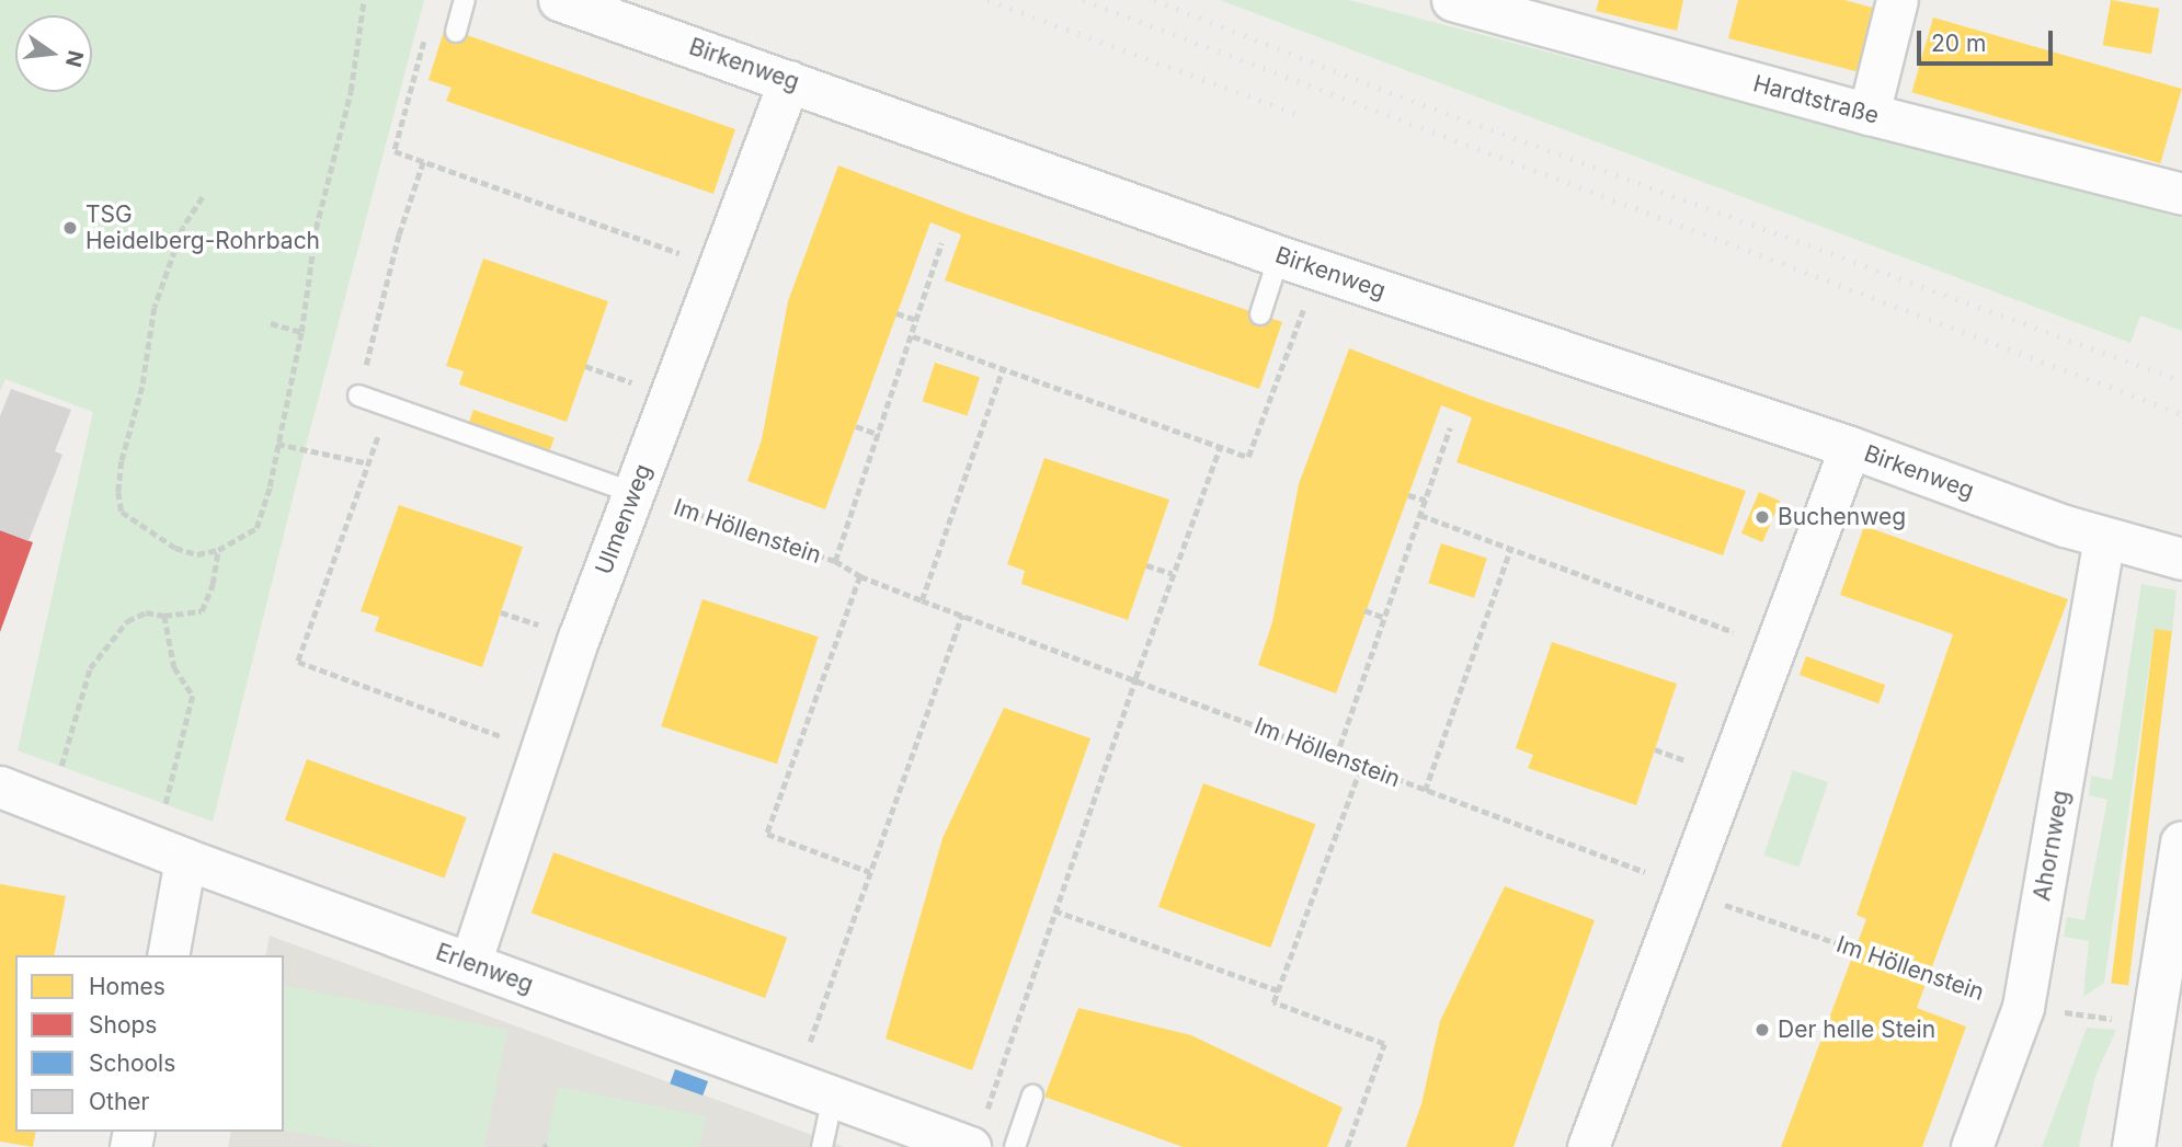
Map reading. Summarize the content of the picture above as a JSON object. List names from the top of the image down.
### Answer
{
  "streets": {
    "street": [
      "Birkenweg",
      "Hardtstraße",
      "Ulmenweg",
      "Ahornweg",
      "Erlenweg"
    ],
    "path": ["Im Höllenstein"]
  },
  "crossings": [
    ["Birkenweg", "Ulmenweg"],
    ["Birkenweg", "Ahornweg"],
    ["Ulmenweg", "Im Höllenstein"],
    ["Ulmenweg", "Erlenweg"],
    ["Im Höllenstein", "Ahornweg"]
  ],
  "places": ["TSG Heidelberg-Rohrbach", "Buchenweg", "Der helle Stein"],
  "legend": [
    "Homes",
    "Shops",
    "Schools",
    "Other"
  ],
  "scale_bar": "20 m",
  "north": "right"
}
